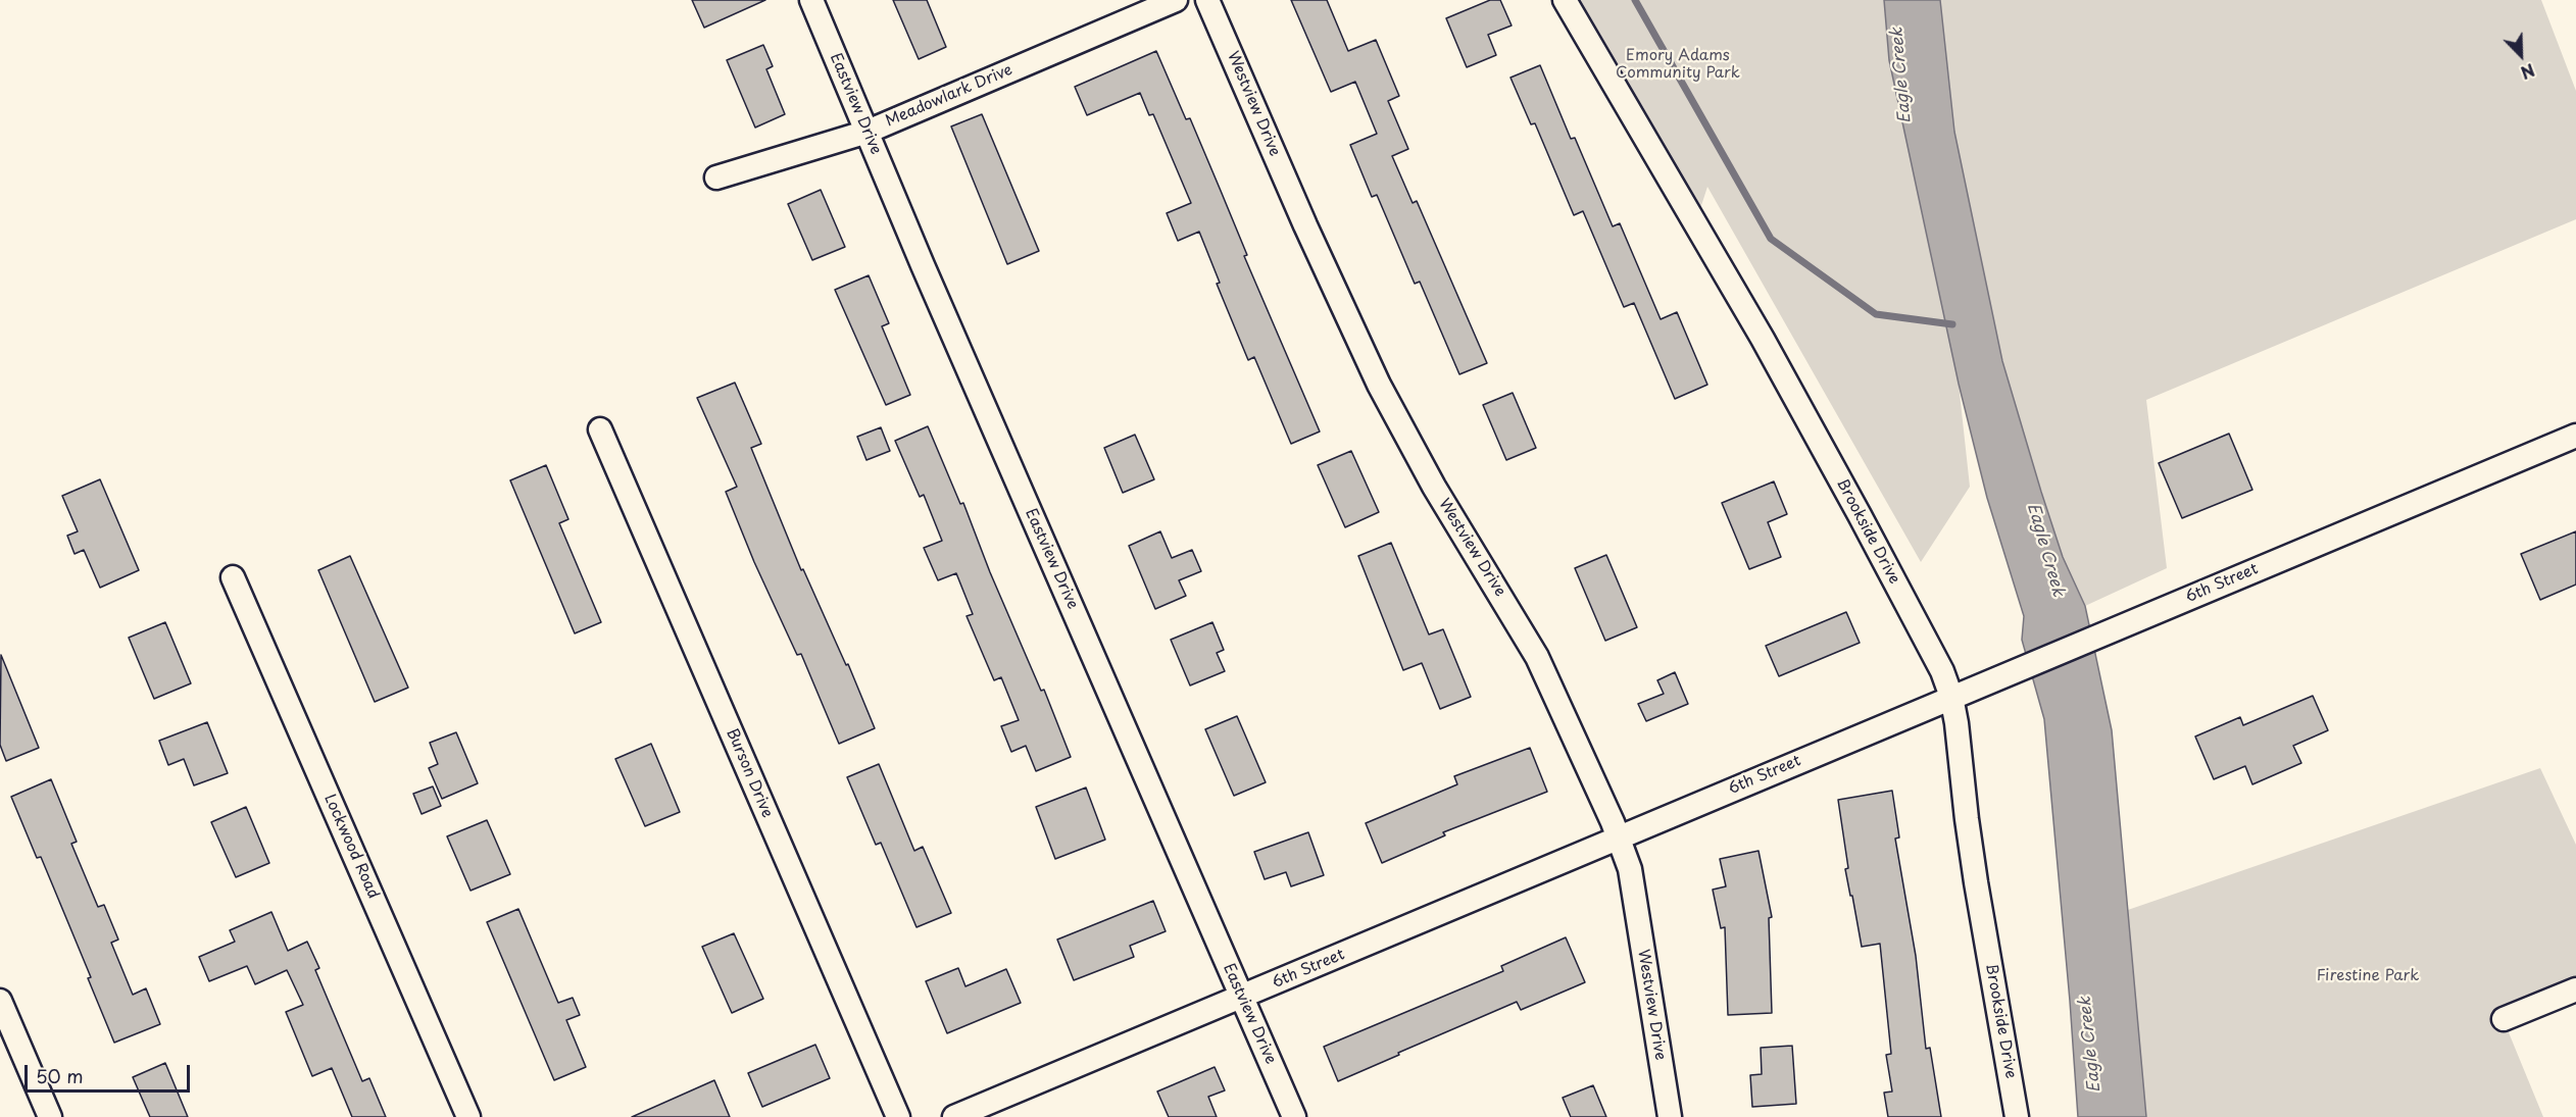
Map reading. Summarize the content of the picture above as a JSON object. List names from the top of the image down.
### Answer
{
  "streets": {
    "street": [
      "Meadowlark Drive",
      "Eastview Drive",
      "Westview Drive",
      "Brookside Drive",
      "6th Street",
      "Burson Drive",
      "Lockwood Road"
    ]
  },
  "crossings": [
    ["Meadowlark Drive", "Eastview Drive"],
    ["Eastview Drive", "6th Street"],
    ["Westview Drive", "6th Street"],
    ["Brookside Drive", "6th Street"]
  ],
  "water": ["Eagle Creek"],
  "parks": ["Emory Adams Community Park", "Firestine Park"],
  "scale_bar": "50 m",
  "north": "bottom right"
}
